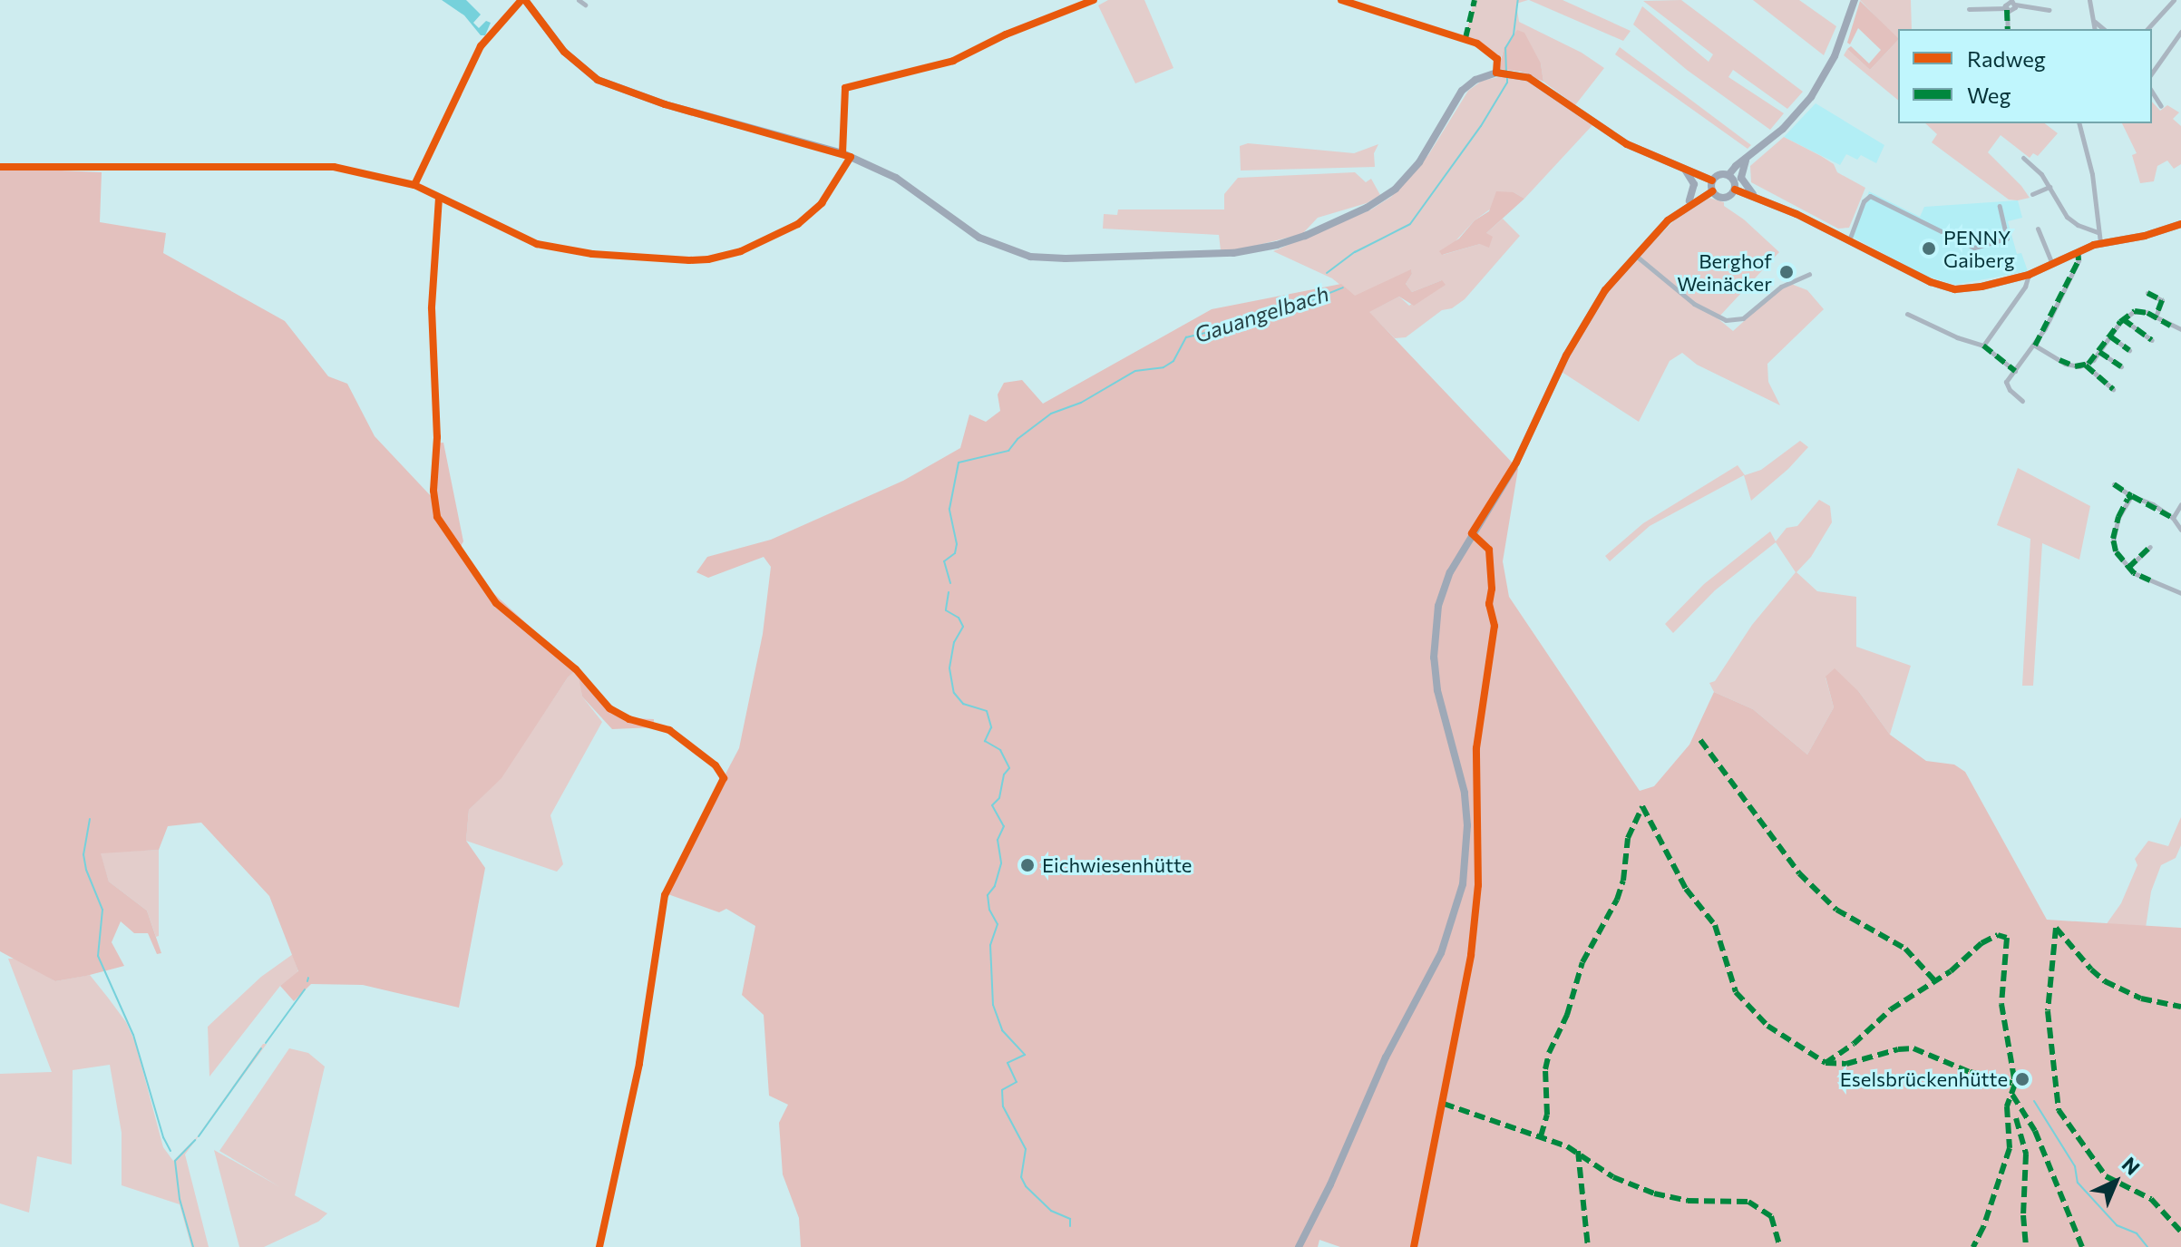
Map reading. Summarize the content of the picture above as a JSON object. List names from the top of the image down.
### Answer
{
  "water": ["Gauangelbach"],
  "places": [
    "PENNY Gaiberg",
    "Berghof Weinäcker",
    "Eichwiesenhütte",
    "Eselsbrückenhütte"
  ],
  "legend": ["Radweg", "Weg"],
  "north": "top right"
}
